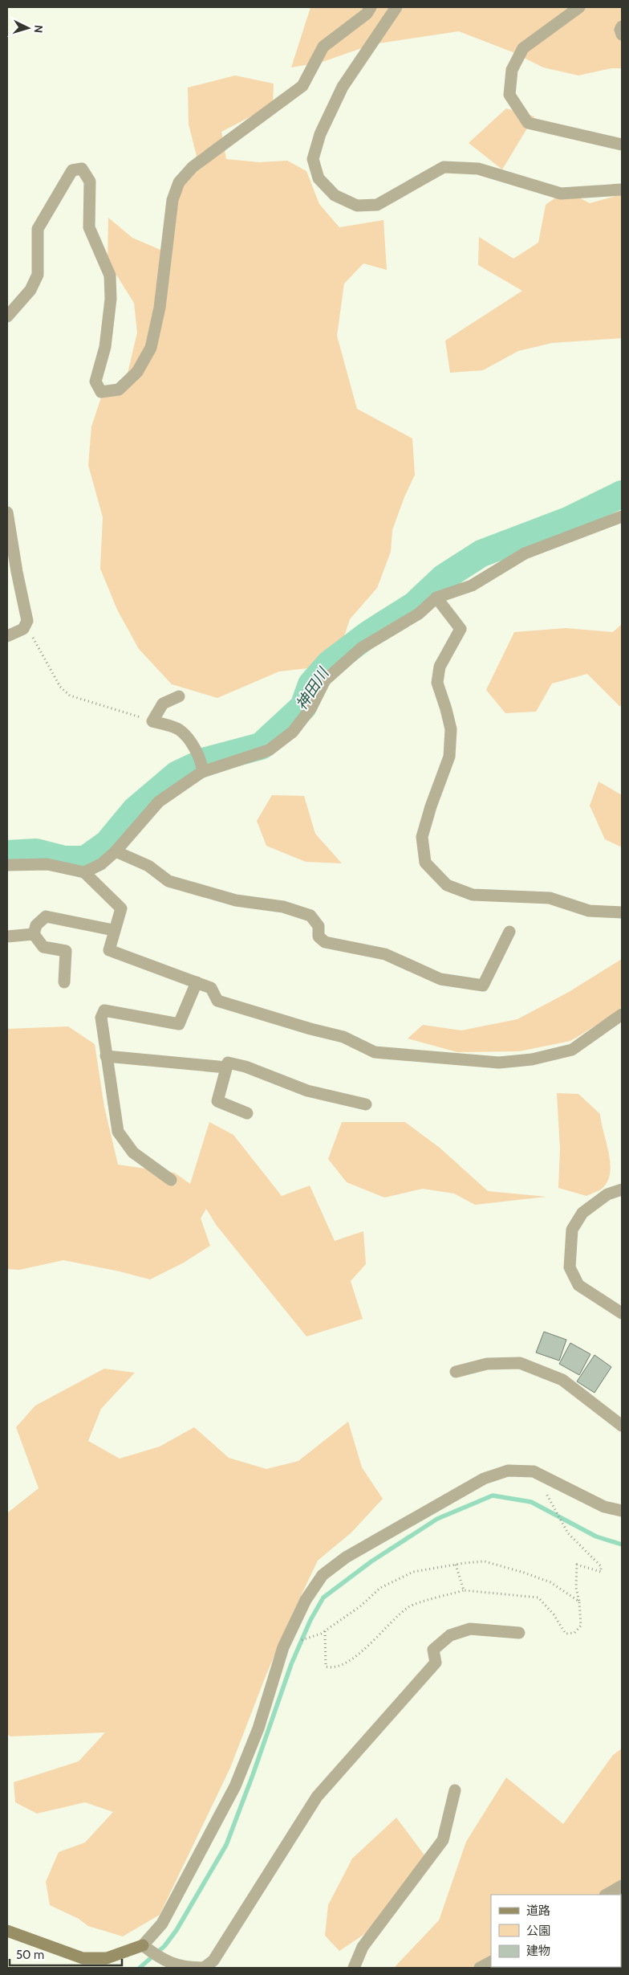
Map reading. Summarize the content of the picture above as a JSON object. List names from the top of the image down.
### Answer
{
  "water": ["神田川"],
  "legend": ["道路", "公園", "建物"],
  "scale_bar": "50 m",
  "north": "right"
}
